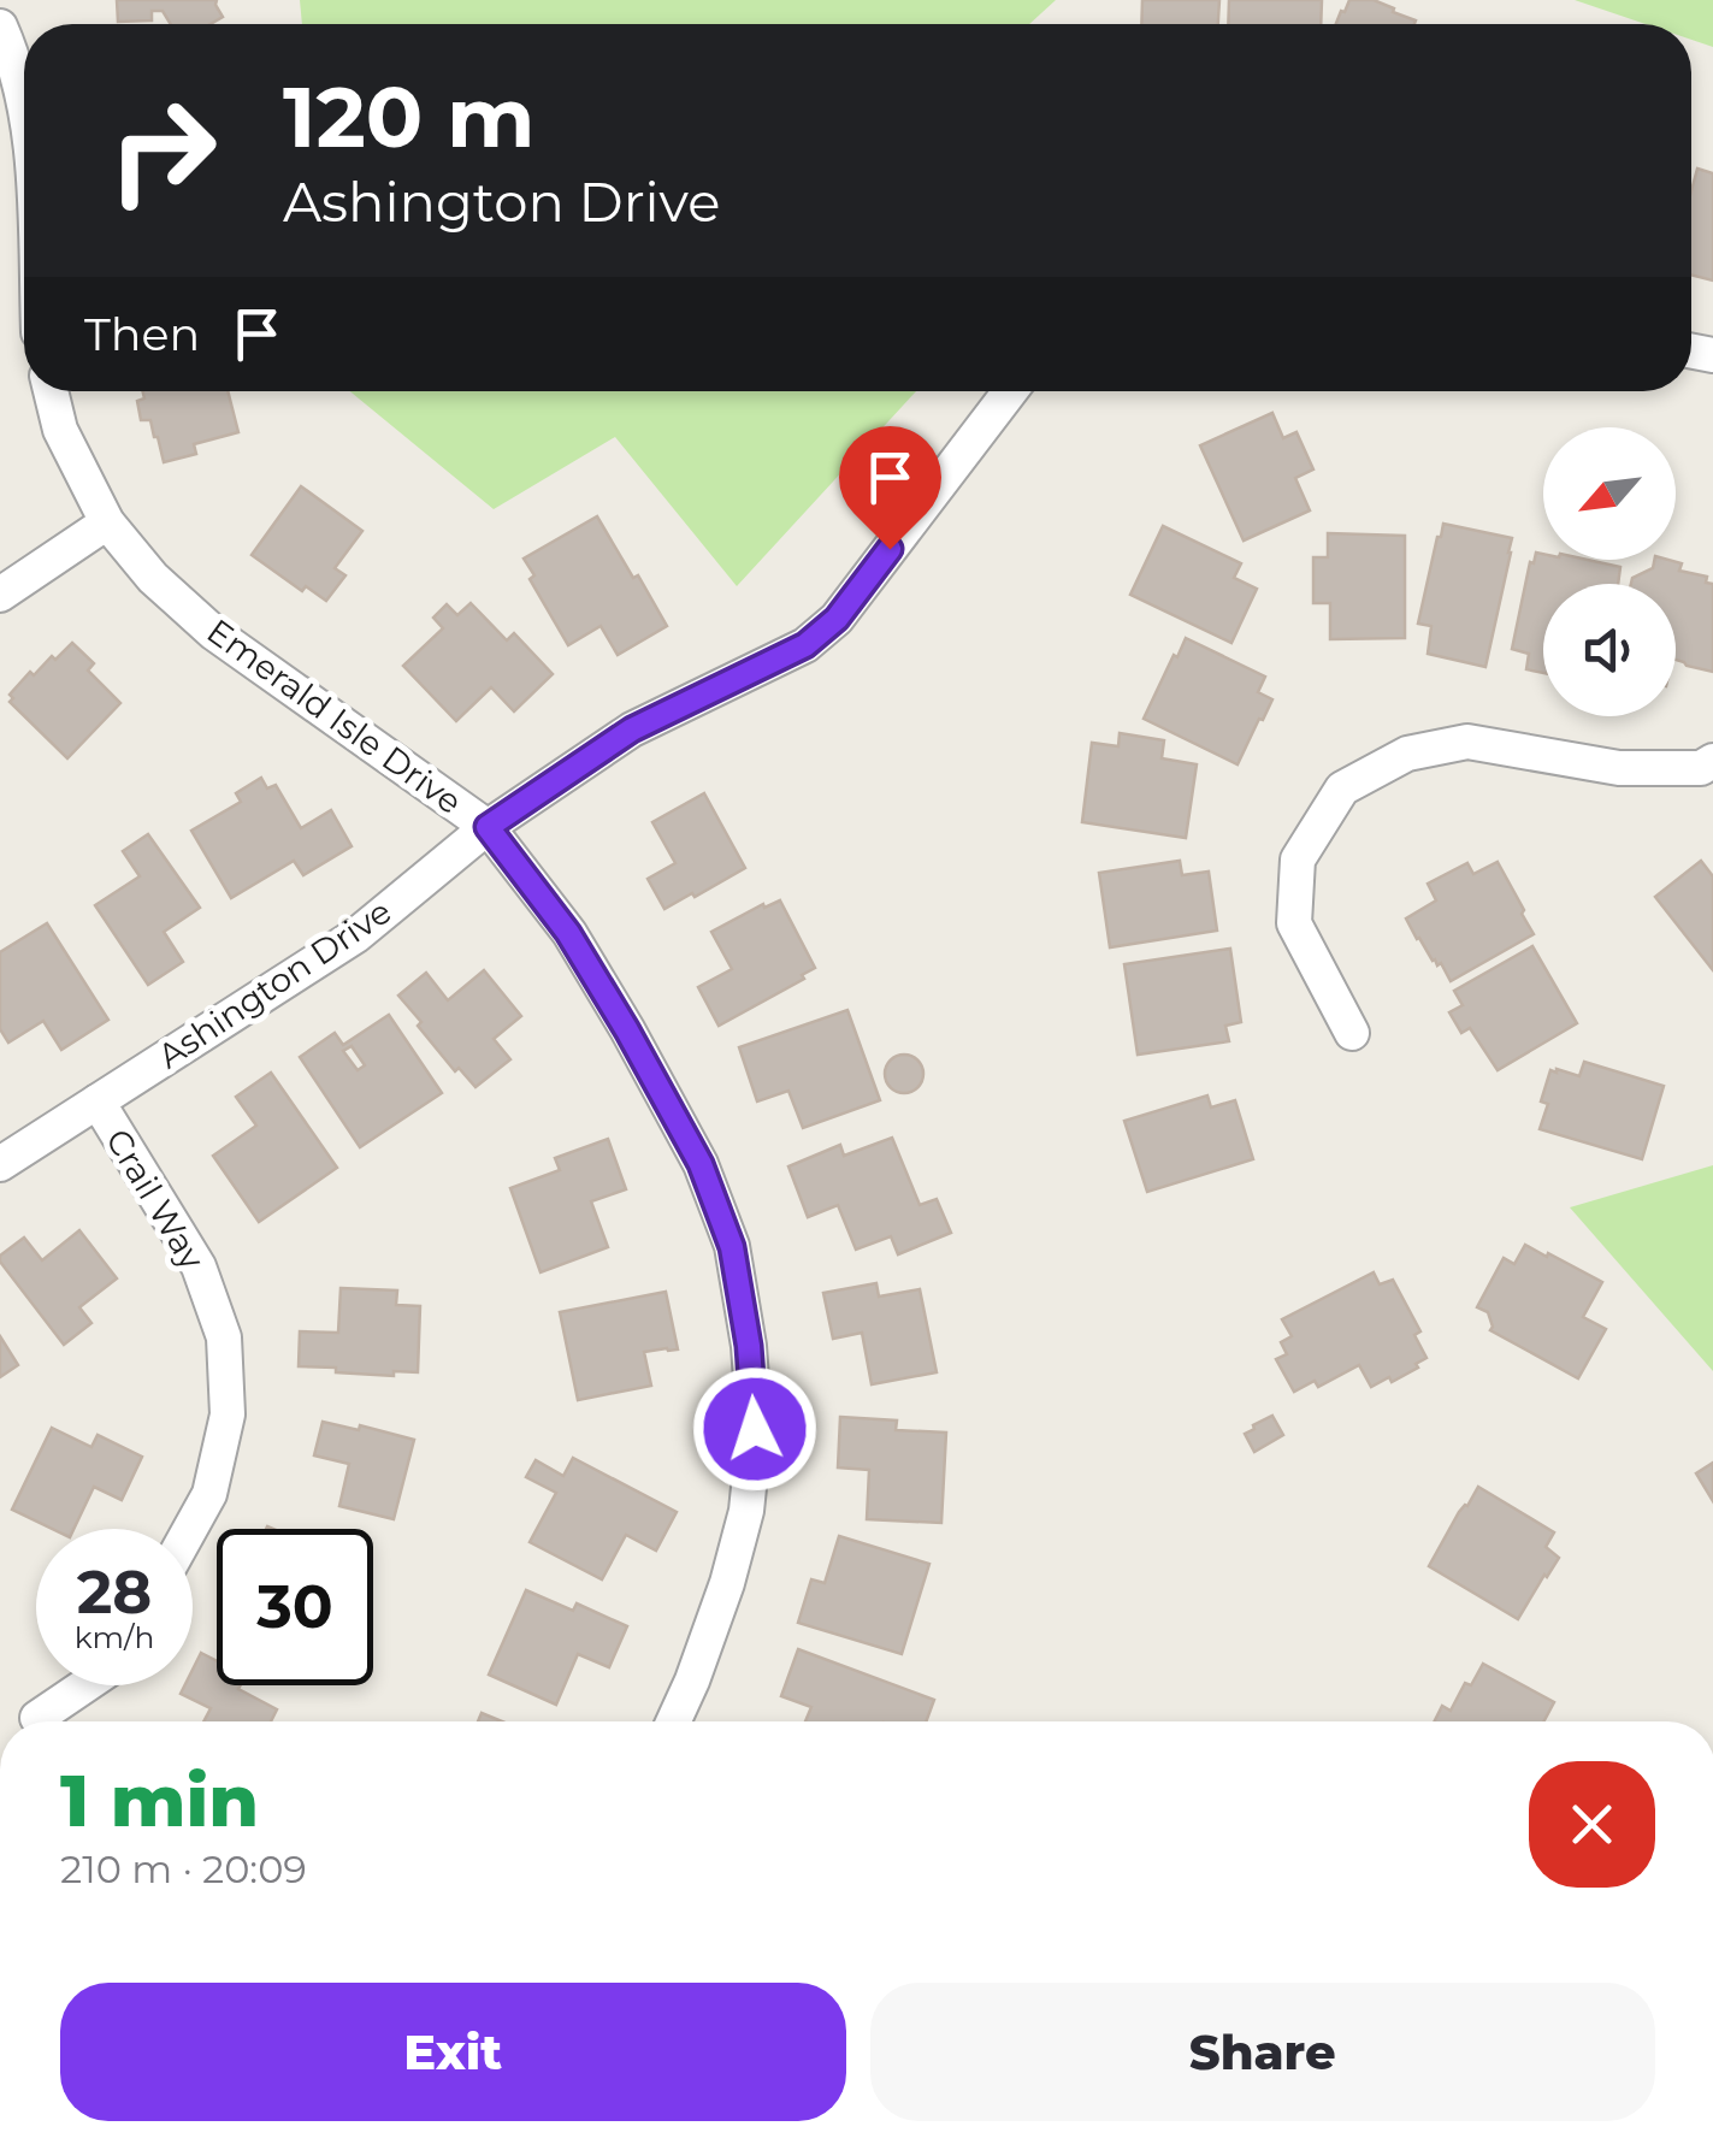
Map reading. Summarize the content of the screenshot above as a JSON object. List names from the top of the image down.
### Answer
{
  "streets": {
    "street": ["Emerald Isle Drive", "Ashington Drive", "Crail Way"]
  },
  "crossings": [
    ["Emerald Isle Drive", "Ashington Drive"],
    ["Ashington Drive", "Crail Way"]
  ],
  "north": "bottom left",
  "page": {
    "turn": ["120 m", "Ashington Drive"],
    "then": "Then",
    "speed": "28 km/h",
    "limit": "30",
    "heading": ["1 min", "210 m · 20:09"],
    "buttons": ["Exit", "Share"]
  }
}
